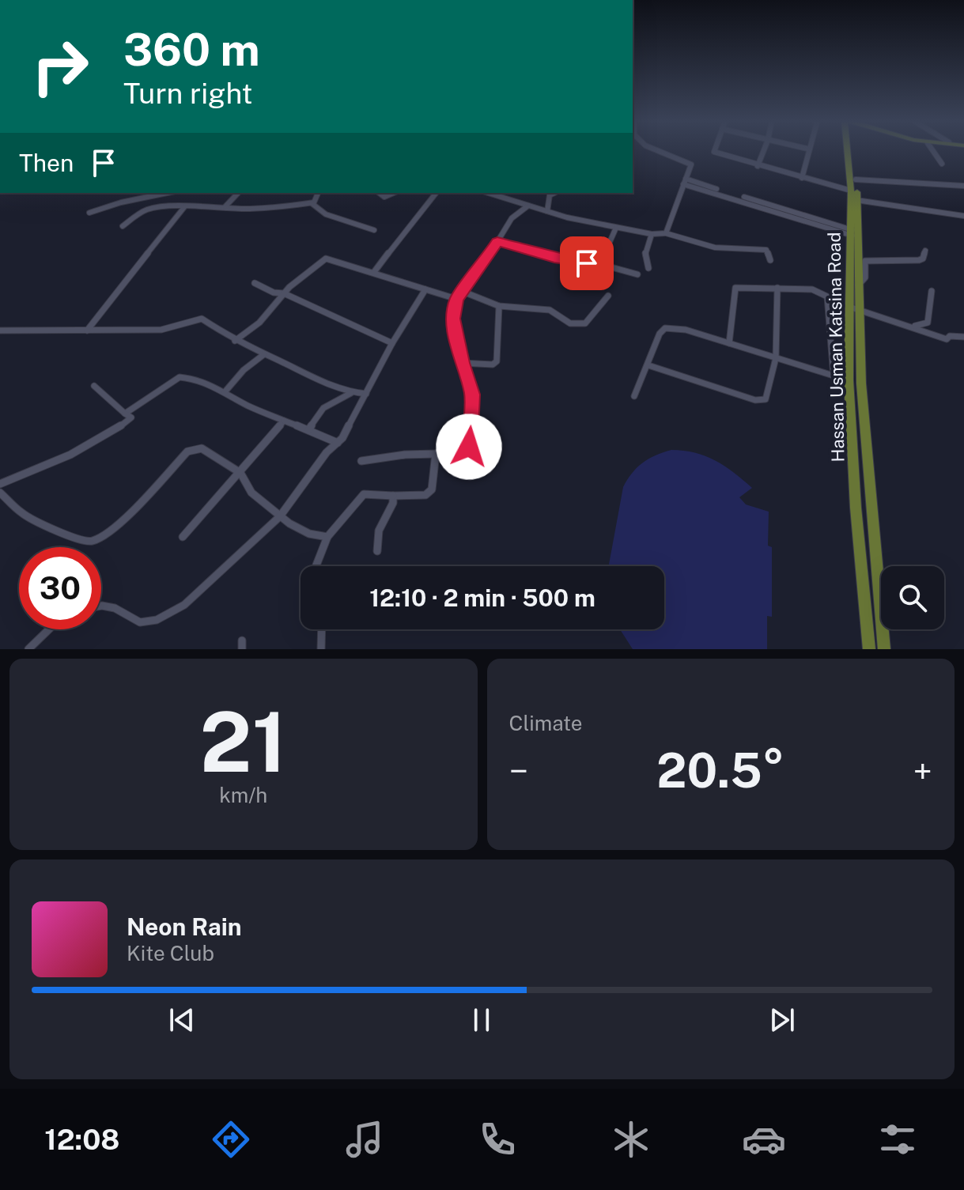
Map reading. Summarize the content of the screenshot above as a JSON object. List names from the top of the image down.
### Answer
{
  "streets": {
    "main road": ["Hassan Usman Katsina Road"]
  },
  "page": {
    "turn": ["360 m", "Turn right"],
    "then": "Then",
    "limit": "30",
    "trip": "12:10 · 2 min · 500 m",
    "tile": [
      ["21", "km/h"],
      "Climate"
    ],
    "heat": ["−", "20.5°", "+"],
    "song": ["Neon Rain", "Kite Club"],
    "tabs": "12:08"
  }
}
